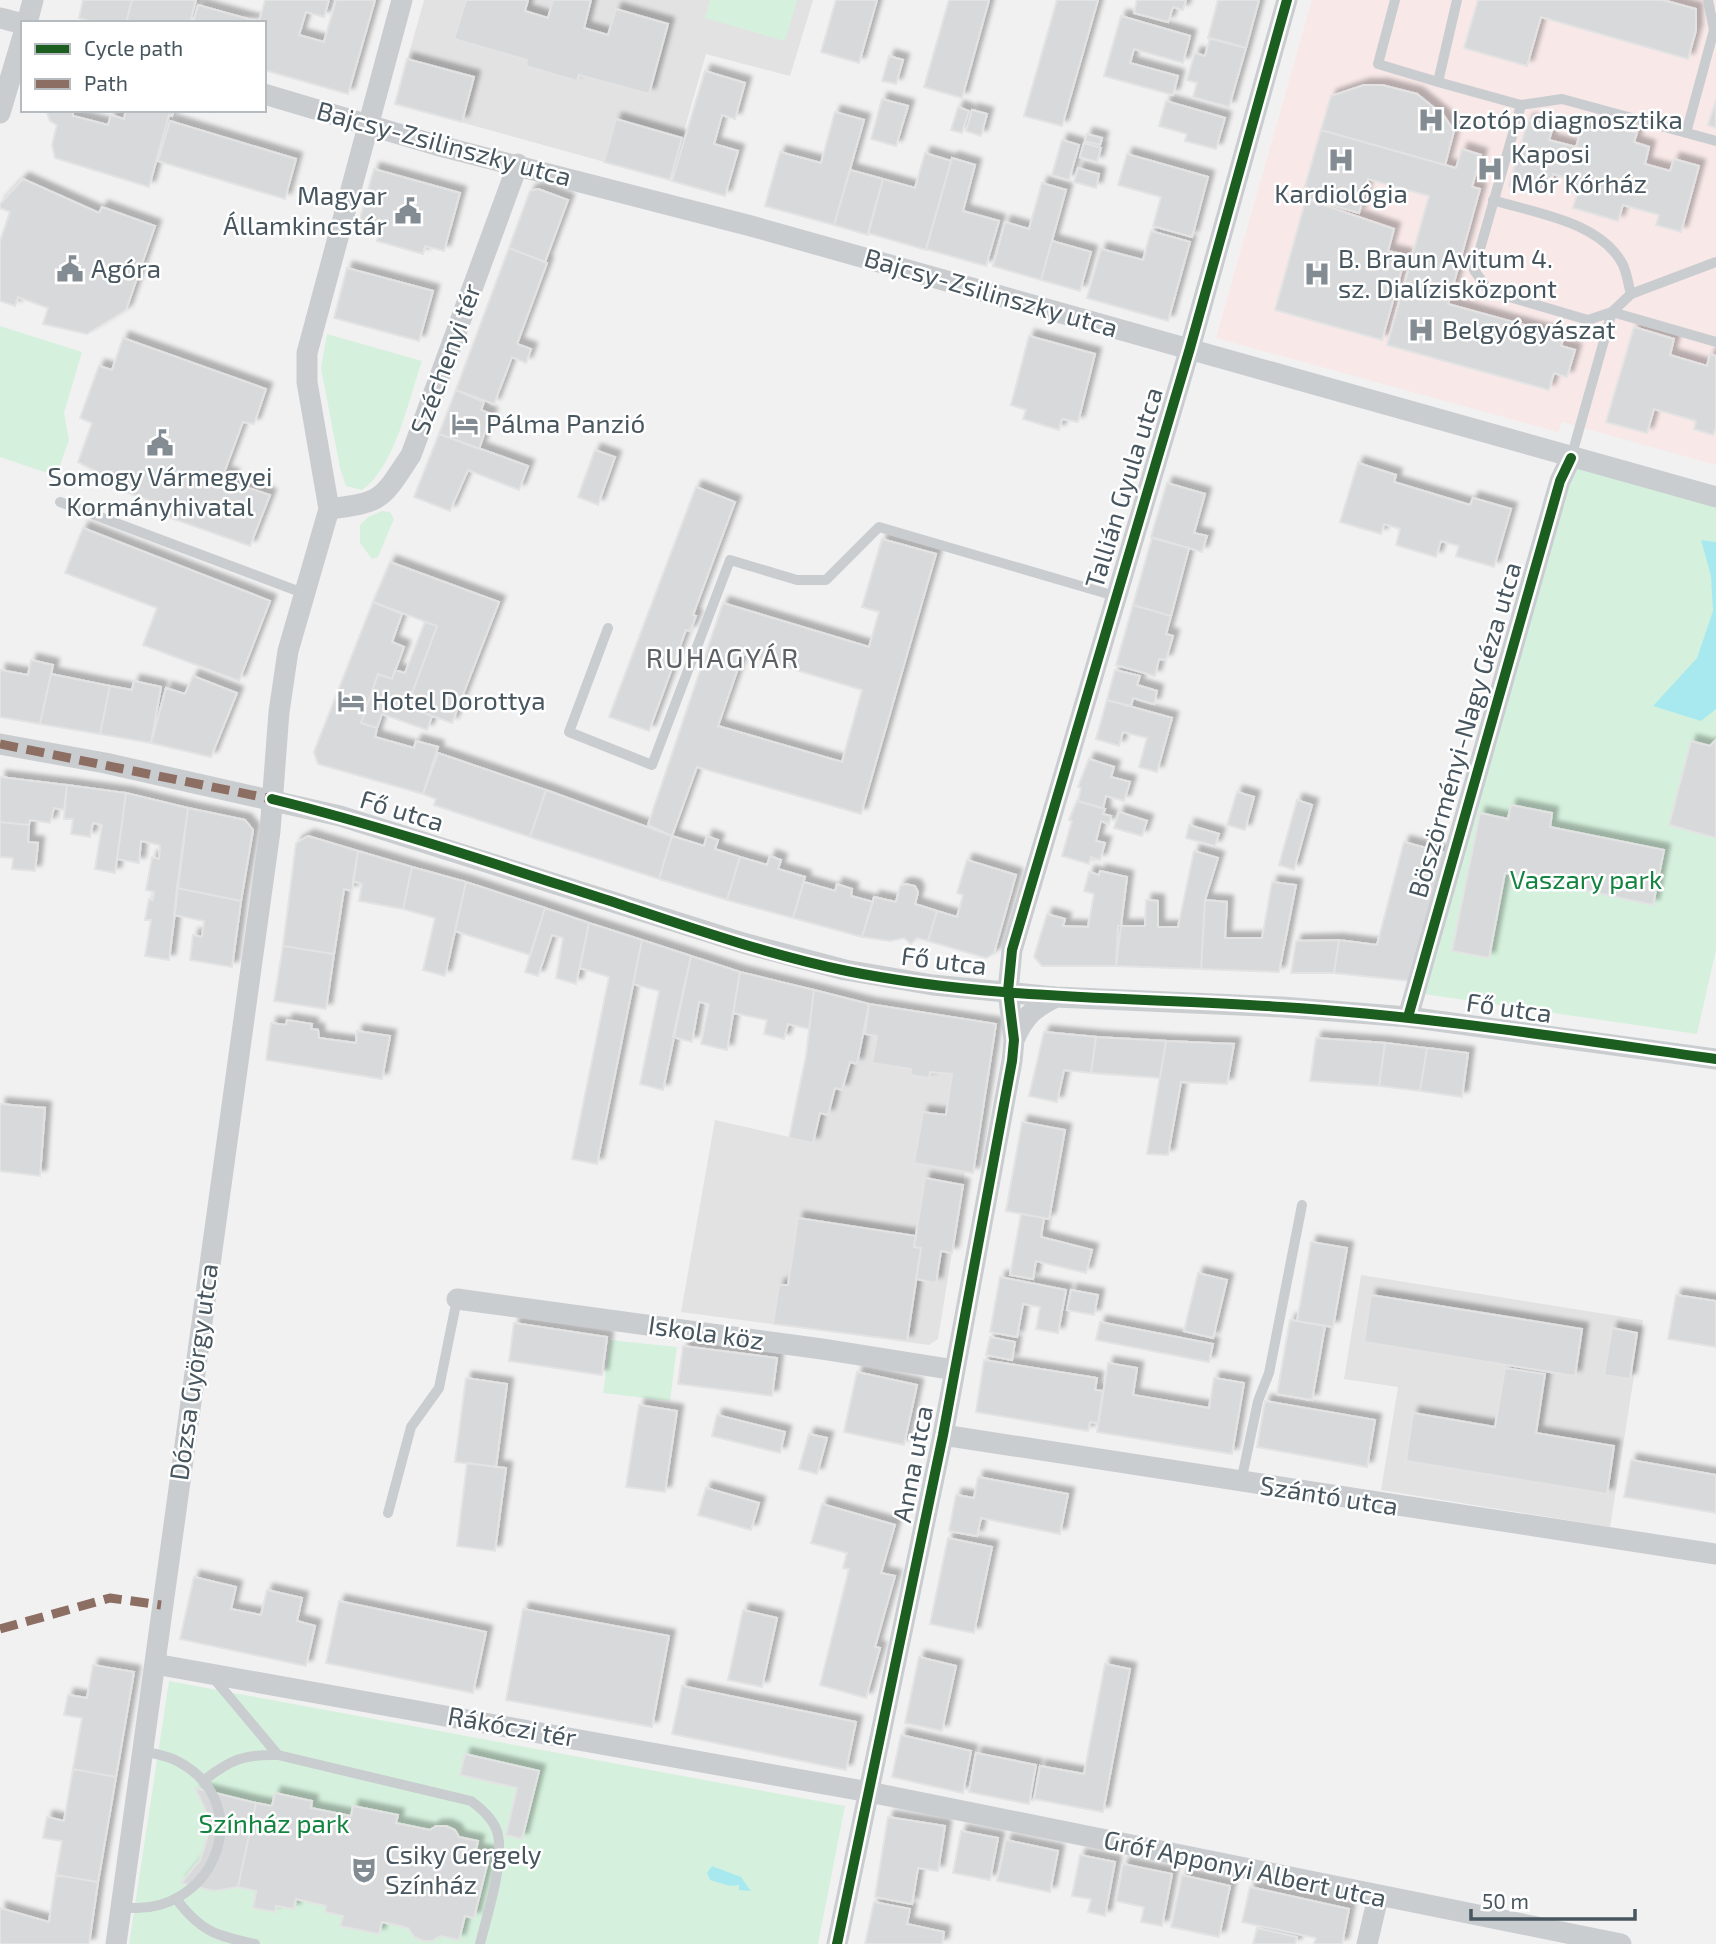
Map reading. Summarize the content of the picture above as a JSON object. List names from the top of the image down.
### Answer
{
  "streets": {
    "street": [
      "Bajcsy-Zsilinszky utca",
      "Széchenyi tér",
      "Tallián Gyula utca",
      "Böszörményi-Nagy Géza utca",
      "Fő utca",
      "Iskola köz",
      "Dózsa György utca",
      "Anna utca",
      "Szántó utca",
      "Rákóczi tér",
      "Gróf Apponyi Albert utca"
    ]
  },
  "crossings": [
    ["Bajcsy-Zsilinszky utca", "Széchenyi tér"],
    ["Bajcsy-Zsilinszky utca", "Tallián Gyula utca"],
    ["Bajcsy-Zsilinszky utca", "Böszörményi-Nagy Géza utca"],
    ["Tallián Gyula utca", "Fő utca"],
    ["Tallián Gyula utca", "Anna utca"],
    ["Böszörményi-Nagy Géza utca", "Fő utca"],
    ["Fő utca", "Dózsa György utca"],
    ["Fő utca", "Anna utca"],
    ["Iskola köz", "Anna utca"],
    ["Dózsa György utca", "Rákóczi tér"],
    ["Anna utca", "Szántó utca"],
    ["Anna utca", "Rákóczi tér"],
    ["Anna utca", "Gróf Apponyi Albert utca"],
    ["Rákóczi tér", "Gróf Apponyi Albert utca"]
  ],
  "districts": ["RUHAGYÁR"],
  "parks": ["Vaszary park", "Színház park"],
  "places": {
    "hospital": [
      "Izotóp diagnosztika",
      "Kardiológia",
      "Kaposi Mór Kórház",
      "B. Braun Avitum 4. sz. Dialízisközpont",
      "Belgyógyászat"
    ],
    "public building": ["Magyar Államkincstár", "Agóra", "Somogy Vármegyei Kormányhivatal"],
    "hotel": ["Pálma Panzió", "Hotel Dorottya"],
    "theatre": ["Csiky Gergely Színház"]
  },
  "legend": ["Cycle path", "Path"],
  "scale_bar": "50 m"
}
